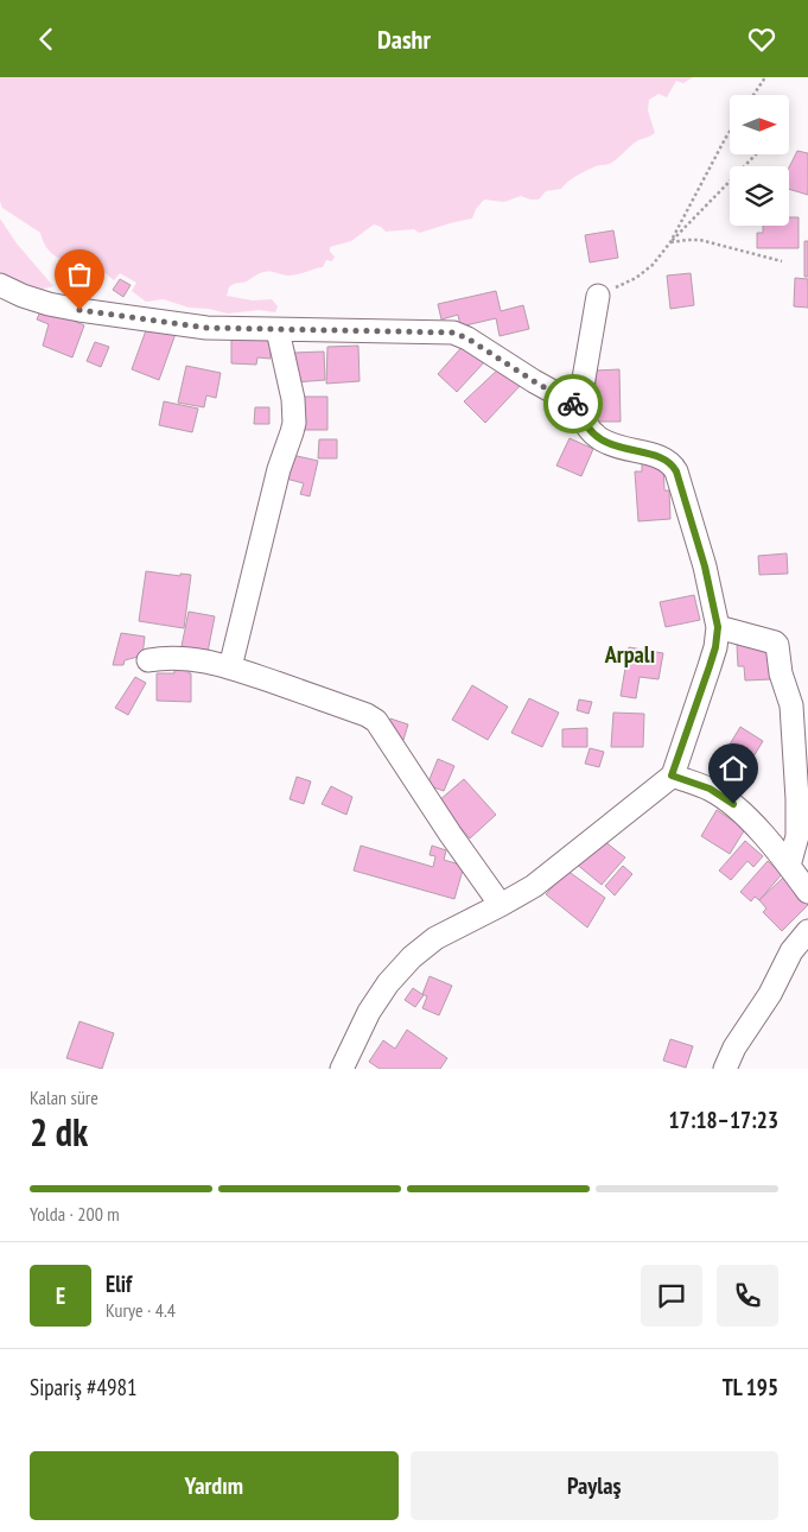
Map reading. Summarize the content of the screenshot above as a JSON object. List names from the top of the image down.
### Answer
{
  "districts": ["Arpalı"],
  "north": "right",
  "page": {
    "header": "Dashr",
    "heading": ["2 dk", "Kalan süre", "17:18–17:23"],
    "panel": [
      "Elif",
      "Kurye · 4.4",
      "Sipariş #4981",
      "TL 195"
    ],
    "bar": "Yolda · 200 m",
    "round": "E",
    "buttons": ["Yardım", "Paylaş"]
  }
}
